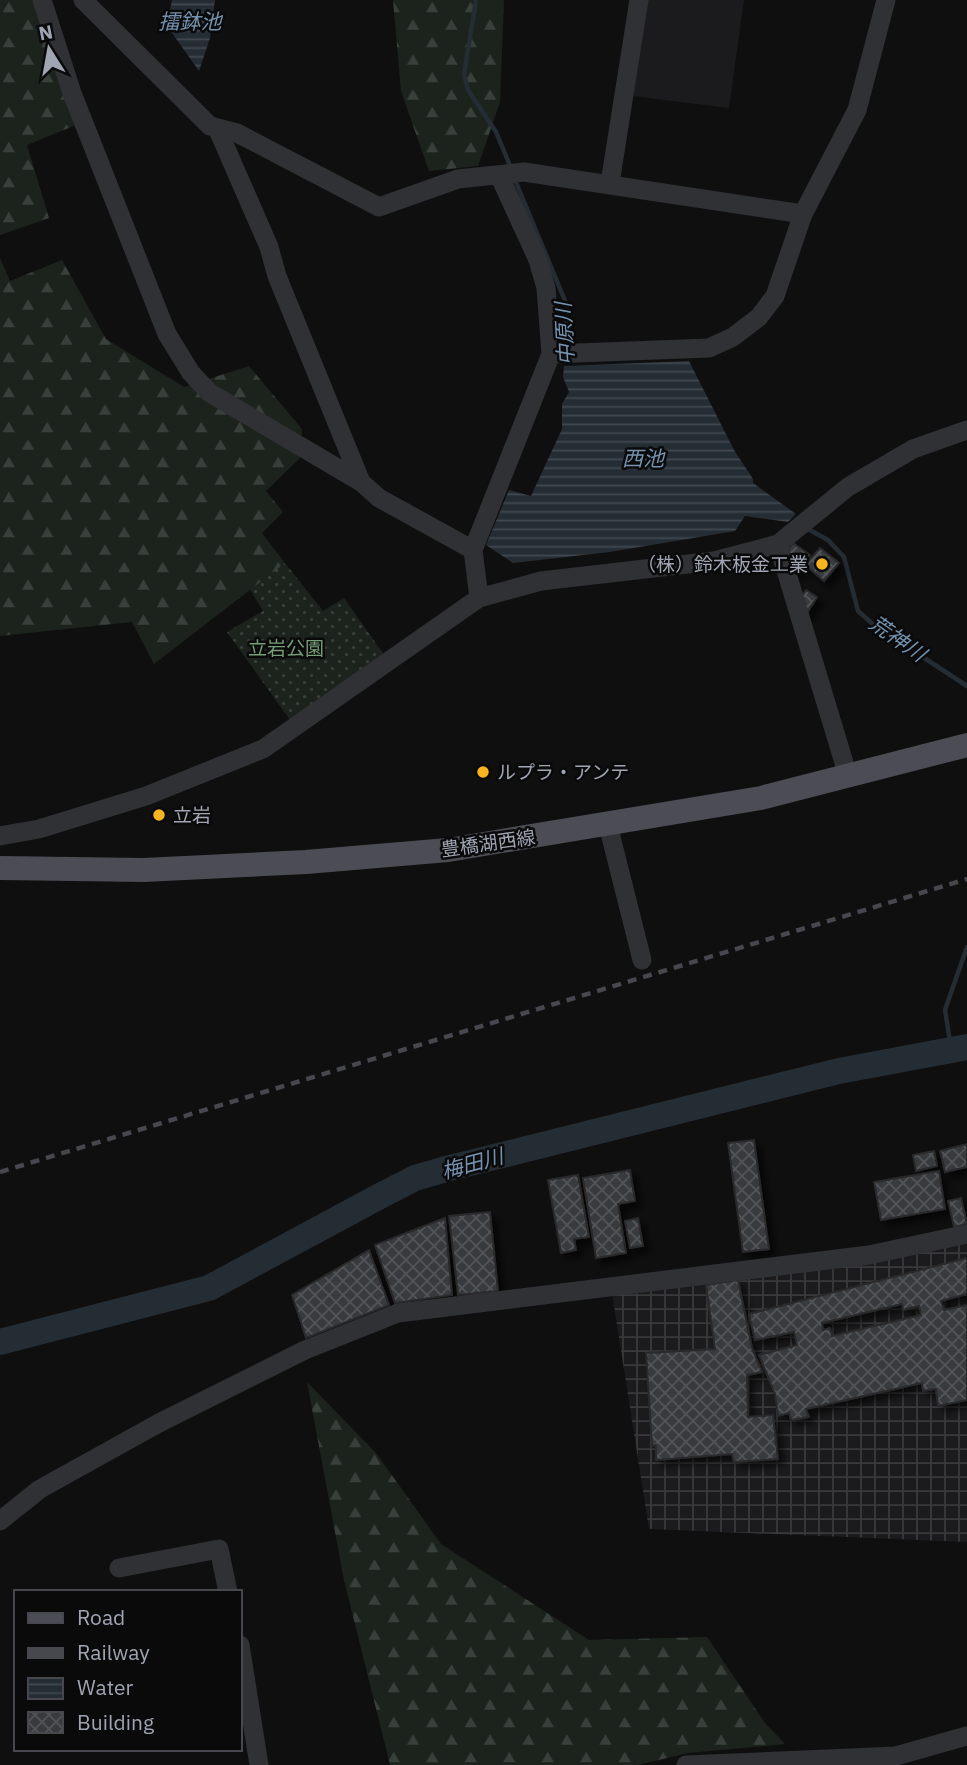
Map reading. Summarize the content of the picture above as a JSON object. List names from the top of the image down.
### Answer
{
  "streets": {
    "main road": ["豊橋湖西線"]
  },
  "water": [
    "擂鉢池",
    "中原川",
    "西池",
    "荒神川",
    "梅田川"
  ],
  "parks": ["立岩公園"],
  "places": ["（株）鈴木板金工業", "ルプラ・アンテ", "立岩"],
  "legend": [
    "Road",
    "Railway",
    "Water",
    "Building"
  ],
  "north": "top"
}
